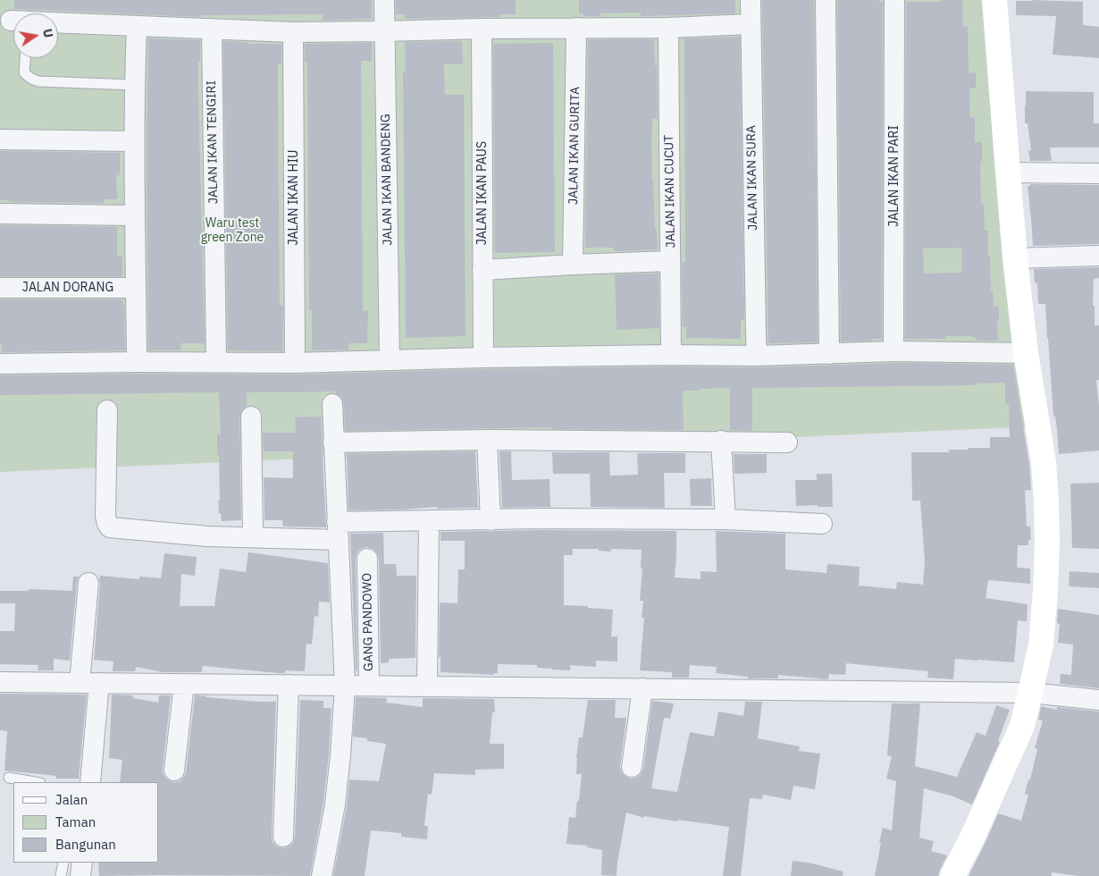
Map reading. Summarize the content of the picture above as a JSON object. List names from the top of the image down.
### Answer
{
  "streets": {
    "street": [
      "JALAN IKAN TENGIRI",
      "JALAN IKAN GURITA",
      "JALAN IKAN PARI",
      "JALAN IKAN SURA",
      "JALAN IKAN BANDENG",
      "JALAN IKAN CUCUT",
      "JALAN IKAN PAUS",
      "JALAN IKAN HIU",
      "JALAN DORANG",
      "GANG PANDOWO"
    ]
  },
  "parks": ["Waru test green Zone"],
  "legend": ["Jalan", "Taman", "Bangunan"],
  "north": "right"
}
